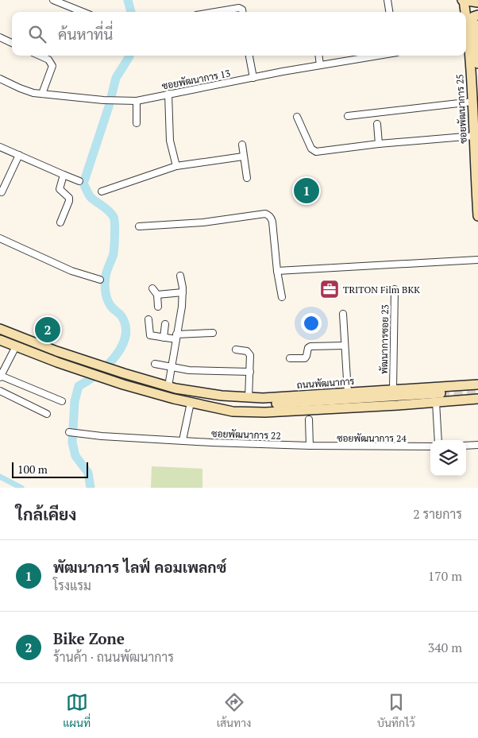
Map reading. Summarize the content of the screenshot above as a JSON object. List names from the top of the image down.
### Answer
{
  "streets": {
    "main road": ["ซอยพัฒนาการ 25", "ถนนพัฒนาการ"],
    "street": [
      "ซอยพัฒนาการ 13",
      "พัฒนาการซอย 23",
      "ซอยพัฒนาการ 22",
      "ซอยพัฒนาการ 24"
    ]
  },
  "crossings": [
    ["พัฒนาการซอย 23", "ถนนพัฒนาการ"],
    ["ซอยพัฒนาการ 22", "ซอยพัฒนาการ 24"]
  ],
  "places": {
    "office": ["TRITON Film BKK"]
  },
  "scale_bar": "100 m",
  "page": {
    "search": "ค้นหาที่นี่",
    "pins": ["1", "2"],
    "scale": "100 m",
    "heading": ["ใกล้เคียง", "2 รายการ"],
    "list": [
      {
        "mark": "1",
        "name": "พัฒนาการ ไลฟ์ คอมเพลกซ์",
        "note": "โรงแรม",
        "value": "170 m"
      },
      {
        "mark": "2",
        "name": "Bike Zone",
        "note": "ร้านค้า · ถนนพัฒนาการ",
        "value": "340 m"
      }
    ],
    "nav": ["แผนที่", "เส้นทาง", "บันทึกไว้"]
  }
}
